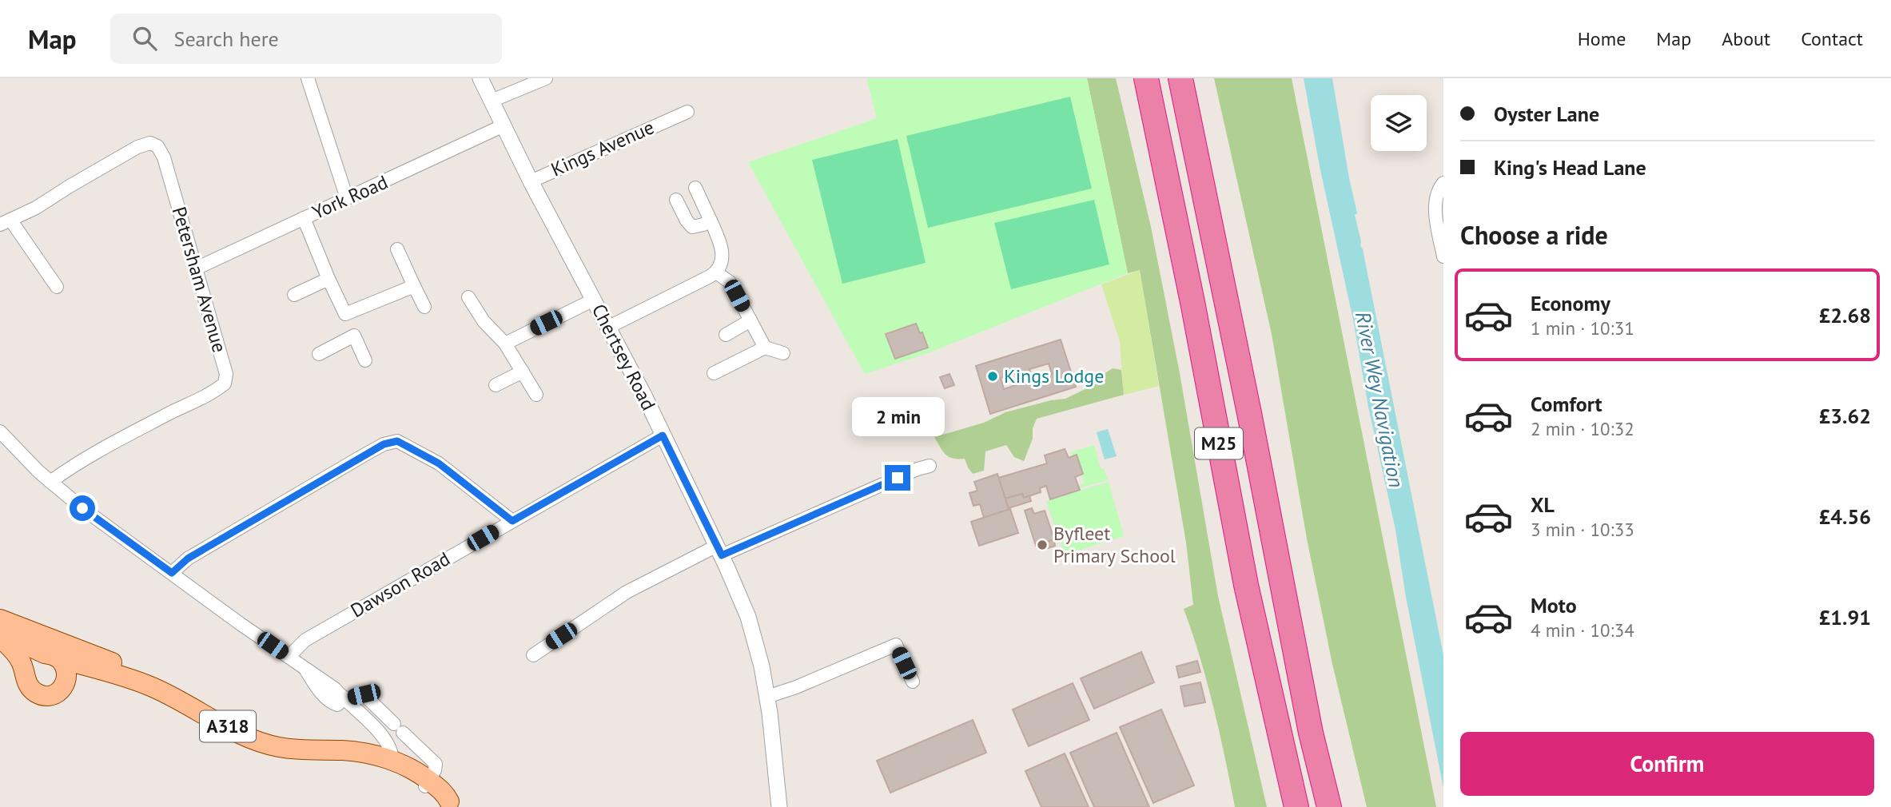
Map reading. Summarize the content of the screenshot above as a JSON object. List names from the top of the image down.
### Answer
{
  "streets": {
    "highway": ["M25"],
    "main road": ["A318"],
    "street": [
      "Kings Avenue",
      "York Road",
      "Petersham Avenue",
      "Chertsey Road",
      "Dawson Road"
    ]
  },
  "crossings": [
    ["Kings Avenue", "Chertsey Road"],
    ["York Road", "Petersham Avenue"],
    ["York Road", "Chertsey Road"],
    ["Chertsey Road", "Dawson Road"]
  ],
  "water": ["River Wey Navigation"],
  "places": ["Kings Lodge", "Byfleet Primary School"],
  "page": {
    "header": "Map",
    "search": "Search here",
    "nav": [
      "Home",
      "Map",
      "About",
      "Contact"
    ],
    "banner": ["Oyster Lane", "King's Head Lane"],
    "heading": "Choose a ride",
    "list": [
      {
        "name": "Economy",
        "note": "1 min · 10:31",
        "value": "£2.68"
      },
      {
        "name": "Comfort",
        "note": "2 min · 10:32",
        "value": "£3.62"
      },
      {
        "name": "XL",
        "note": "3 min · 10:33",
        "value": "£4.56"
      },
      {
        "name": "Moto",
        "note": "4 min · 10:34",
        "value": "£1.91"
      }
    ],
    "bubble": "2 min",
    "buttons": "Confirm"
  }
}
